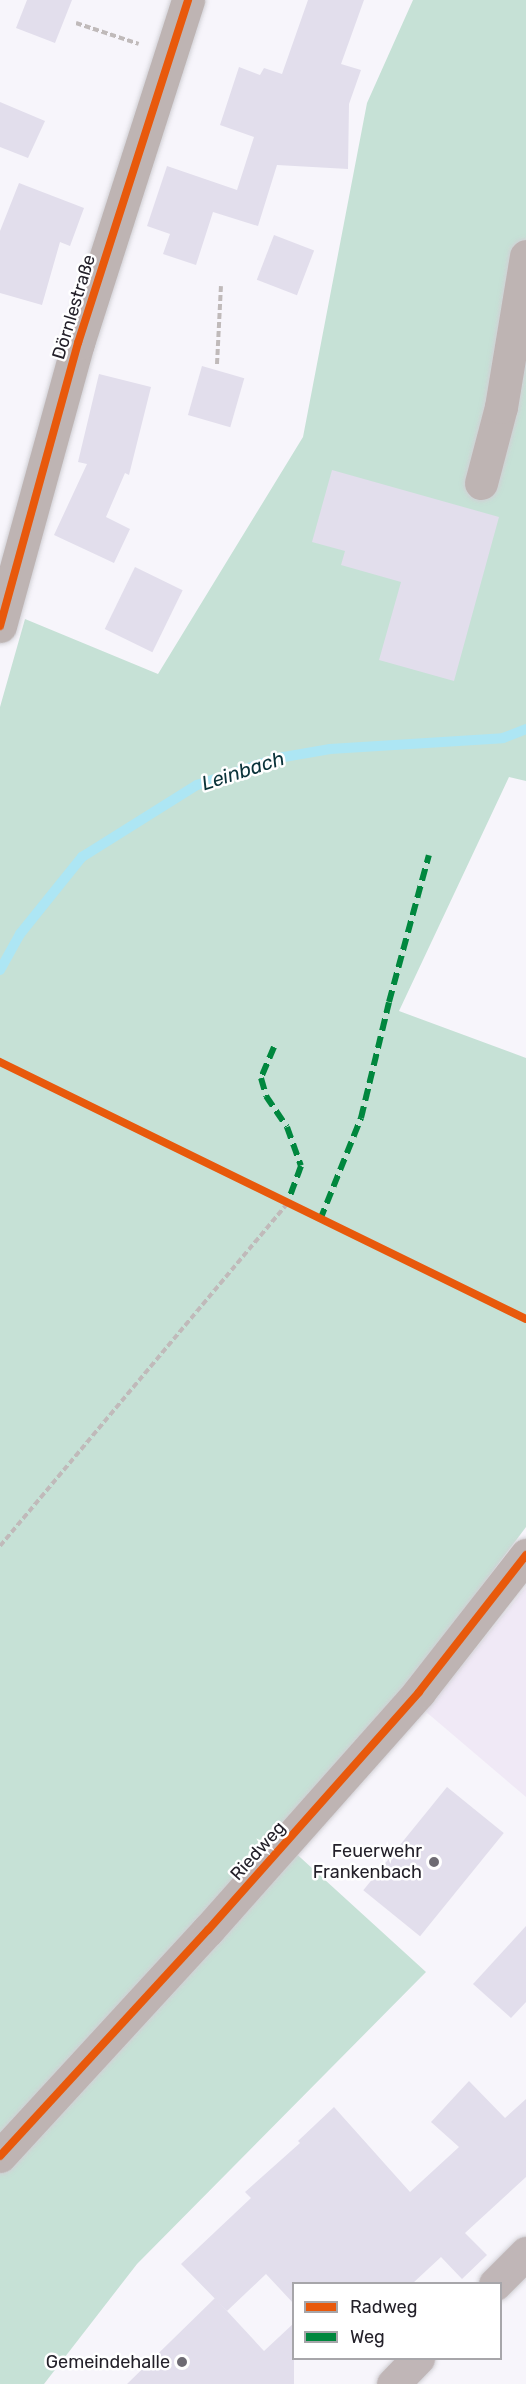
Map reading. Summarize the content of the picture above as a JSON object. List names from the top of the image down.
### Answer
{
  "streets": {
    "street": ["Dörnlestraße", "Riedweg"]
  },
  "water": ["Leinbach"],
  "places": ["Feuerwehr Frankenbach", "Gemeindehalle"],
  "legend": ["Radweg", "Weg"]
}
